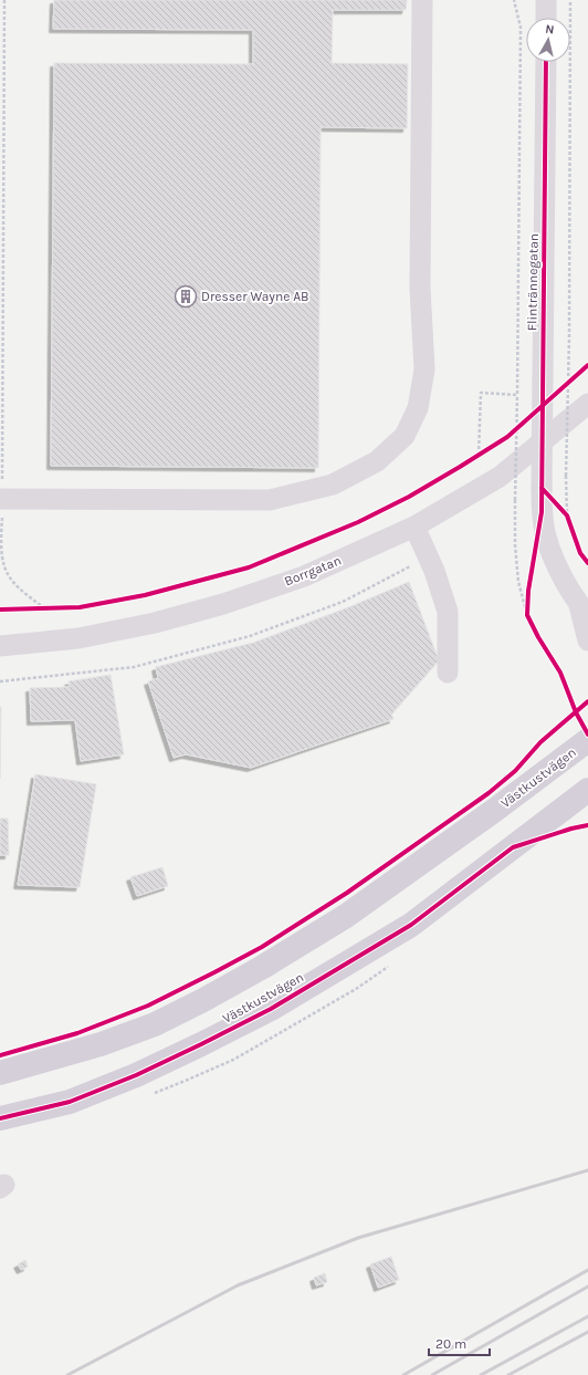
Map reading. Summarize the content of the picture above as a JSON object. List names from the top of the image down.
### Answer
{
  "streets": {
    "main road": ["Västkustvägen"],
    "street": ["Flintrännegatan", "Borrgatan"]
  },
  "places": {
    "building": ["Dresser Wayne AB"]
  },
  "scale_bar": "20 m",
  "north": "top"
}
